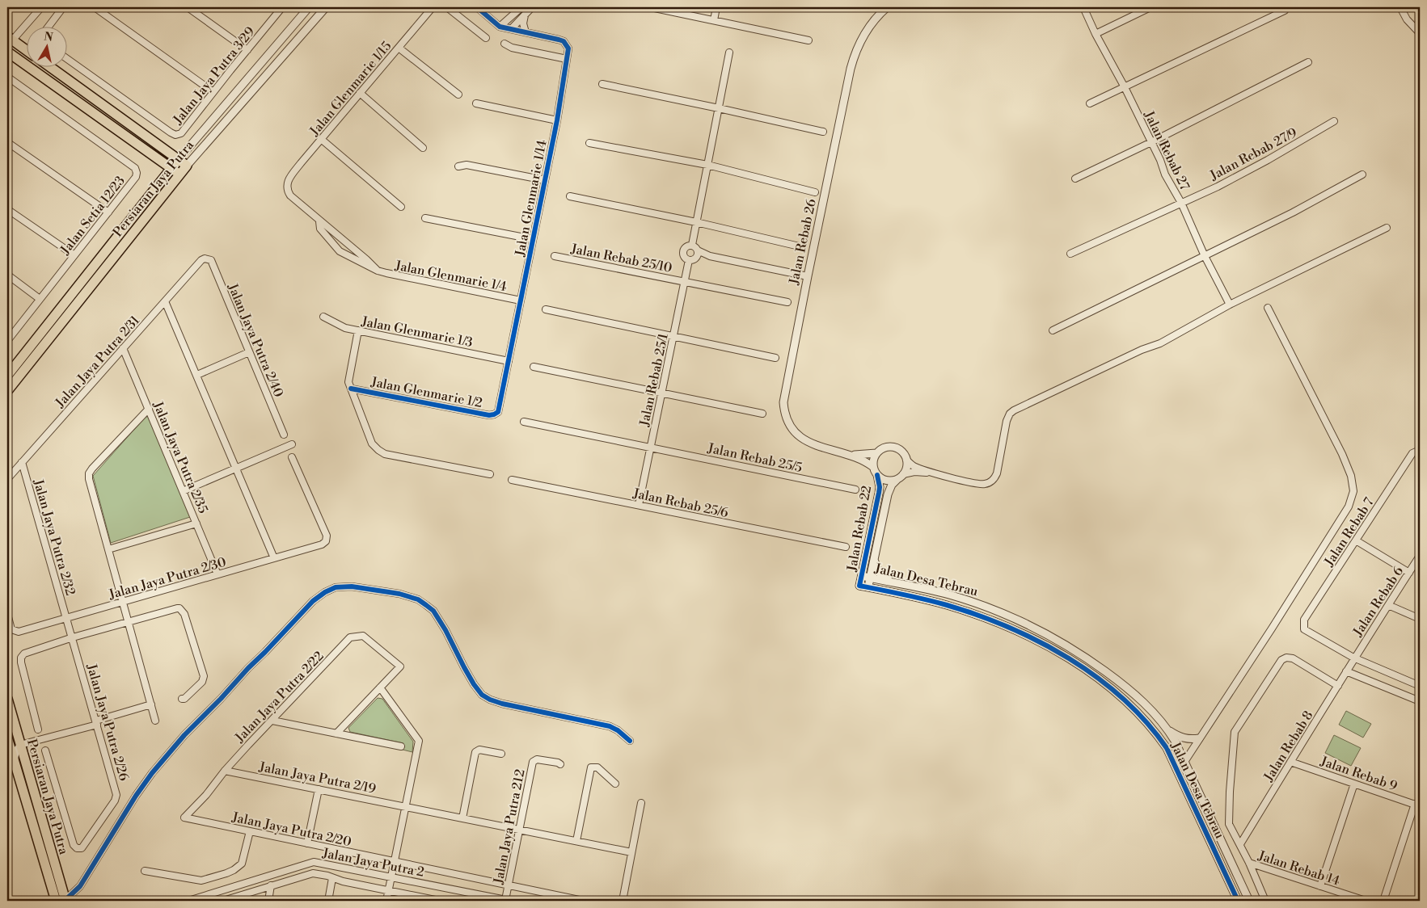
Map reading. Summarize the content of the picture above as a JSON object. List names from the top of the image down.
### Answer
{
  "streets": {
    "main road": ["Persiaran Jaya Putra"],
    "street": [
      "Jalan Jaya Putra 3/29",
      "Jalan Glenmarie 1/15",
      "Jalan Rebab 27",
      "Jalan Rebab 27/9",
      "Jalan Glenmarie 1/14",
      "Jalan Setia 12/23",
      "Jalan Rebab 26",
      "Jalan Rebab 25/10",
      "Jalan Glenmarie 1/4",
      "Jalan Glenmarie 1/3",
      "Jalan Jaya Putra 2/40",
      "Jalan Jaya Putra 2/31",
      "Jalan Rebab 25/1",
      "Jalan Glenmarie 1/2",
      "Jalan Jaya Putra 2/35",
      "Jalan Rebab 25/5",
      "Jalan Rebab 25/6",
      "Jalan Rebab 22",
      "Jalan Rebab 7",
      "Jalan Jaya Putra 2/32",
      "Jalan Jaya Putra 2/30",
      "Jalan Desa Tebrau",
      "Jalan Rebab 6",
      "Jalan Jaya Putra 2/22",
      "Jalan Jaya Putra 2/26",
      "Jalan Rebab 8",
      "Jalan Rebab 9",
      "Jalan Jaya Putra 2/19",
      "Jalan Jaya Putra 212",
      "Jalan Jaya Putra 2/20",
      "Jalan Jaya Putra 2",
      "Jalan Rebab 14"
    ]
  },
  "crossings": [
    ["Jalan Glenmarie 1/15", "Jalan Glenmarie 1/4"],
    ["Jalan Rebab 27", "Jalan Rebab 27/9"],
    ["Jalan Glenmarie 1/14", "Jalan Glenmarie 1/4"],
    ["Jalan Glenmarie 1/14", "Jalan Glenmarie 1/3"],
    ["Jalan Glenmarie 1/14", "Jalan Glenmarie 1/2"],
    ["Jalan Rebab 26", "Jalan Rebab 22"],
    ["Jalan Rebab 25/10", "Jalan Rebab 25/1"],
    ["Jalan Jaya Putra 2/40", "Jalan Jaya Putra 2/31"],
    ["Jalan Jaya Putra 2/31", "Jalan Jaya Putra 2/35"],
    ["Jalan Jaya Putra 2/31", "Jalan Jaya Putra 2/32"],
    ["Jalan Rebab 25/1", "Jalan Rebab 25/5"],
    ["Jalan Rebab 25/1", "Jalan Rebab 25/6"],
    ["Jalan Jaya Putra 2/35", "Jalan Jaya Putra 2/30"],
    ["Jalan Rebab 22", "Jalan Desa Tebrau"],
    ["Jalan Rebab 7", "Jalan Rebab 6"],
    ["Jalan Rebab 7", "Jalan Rebab 8"],
    ["Jalan Jaya Putra 2/32", "Jalan Jaya Putra 2/30"],
    ["Jalan Jaya Putra 2/32", "Jalan Jaya Putra 2/26"],
    ["Jalan Jaya Putra 2/30", "Jalan Jaya Putra 2/26"],
    ["Jalan Rebab 6", "Jalan Rebab 8"],
    ["Jalan Jaya Putra 2/22", "Jalan Jaya Putra 2/19"],
    ["Jalan Jaya Putra 2/22", "Jalan Jaya Putra 2/20"],
    ["Jalan Rebab 8", "Jalan Rebab 9"],
    ["Jalan Jaya Putra 2/19", "Jalan Jaya Putra 212"],
    ["Jalan Jaya Putra 212", "Jalan Jaya Putra 2/20"],
    ["Jalan Jaya Putra 212", "Jalan Jaya Putra 2"]
  ],
  "north": "top"
}
